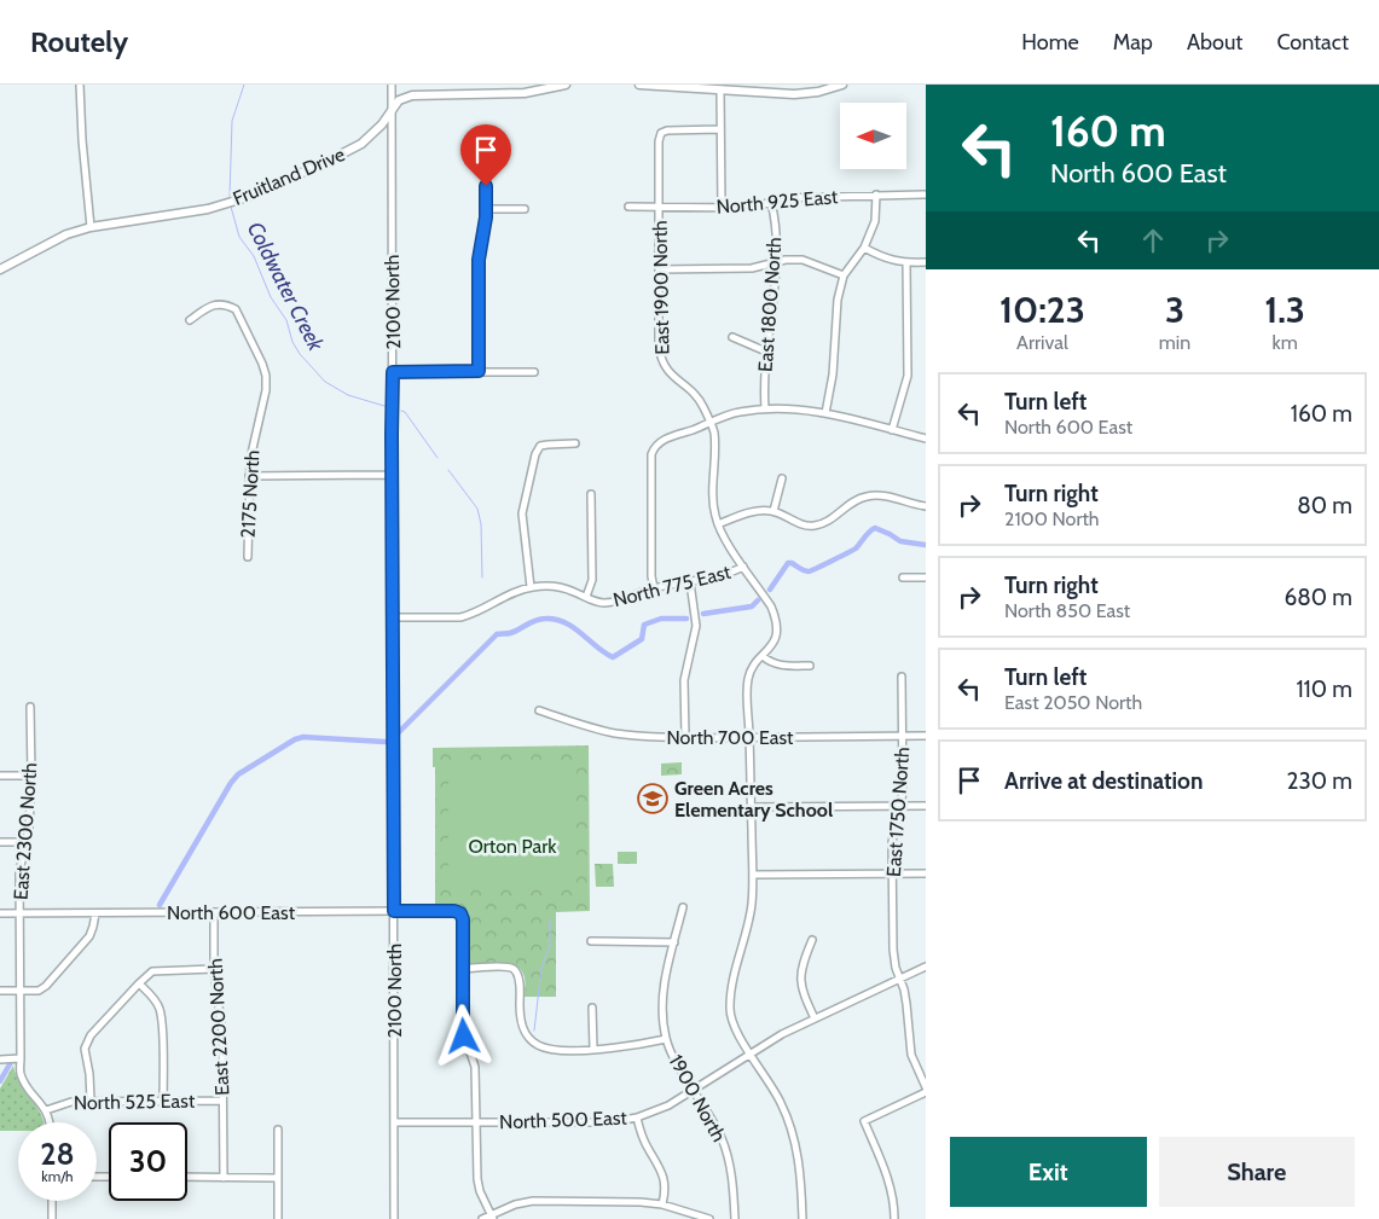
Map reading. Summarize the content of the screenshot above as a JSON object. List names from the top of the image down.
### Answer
{
  "streets": {
    "street": [
      "Fruitland Drive",
      "North 925 East",
      "East 1900 North",
      "2100 North",
      "East 1800 North",
      "2175 North",
      "North 775 East",
      "North 700 East",
      "East 1750 North",
      "East 2300 North",
      "North 600 East",
      "East 2200 North",
      "1900 North",
      "North 525 East",
      "North 500 East"
    ]
  },
  "crossings": [
    ["Fruitland Drive", "2100 North"],
    ["North 925 East", "East 1900 North"],
    ["North 925 East", "East 1800 North"],
    ["2100 North", "North 775 East"],
    ["2100 North", "North 600 East"],
    ["2100 North", "North 500 East"],
    ["North 700 East", "East 1750 North"],
    ["East 2300 North", "North 600 East"],
    ["East 2300 North", "North 525 East"],
    ["North 600 East", "East 2200 North"],
    ["East 2200 North", "North 525 East"],
    ["1900 North", "North 500 East"]
  ],
  "water": ["Coldwater Creek"],
  "parks": ["Orton Park"],
  "places": {
    "school or university": ["Green Acres Elementary School"]
  },
  "north": "left",
  "page": {
    "header": "Routely",
    "nav": [
      "Home",
      "Map",
      "About",
      "Contact"
    ],
    "turn": ["160 m", "North 600 East"],
    "eta": [
      "10:23",
      "Arrival",
      "3",
      "min",
      "1.3",
      "km"
    ],
    "list": [
      {
        "name": "Turn left",
        "note": "North 600 East",
        "value": "160 m"
      },
      {
        "name": "Turn right",
        "note": "2100 North",
        "value": "80 m"
      },
      {
        "name": "Turn right",
        "note": "North 850 East",
        "value": "680 m"
      },
      {
        "name": "Turn left",
        "note": "East 2050 North",
        "value": "110 m"
      },
      {
        "name": "Arrive at destination",
        "value": "230 m"
      }
    ],
    "speed": "28 km/h",
    "limit": "30",
    "buttons": ["Exit", "Share"]
  }
}
